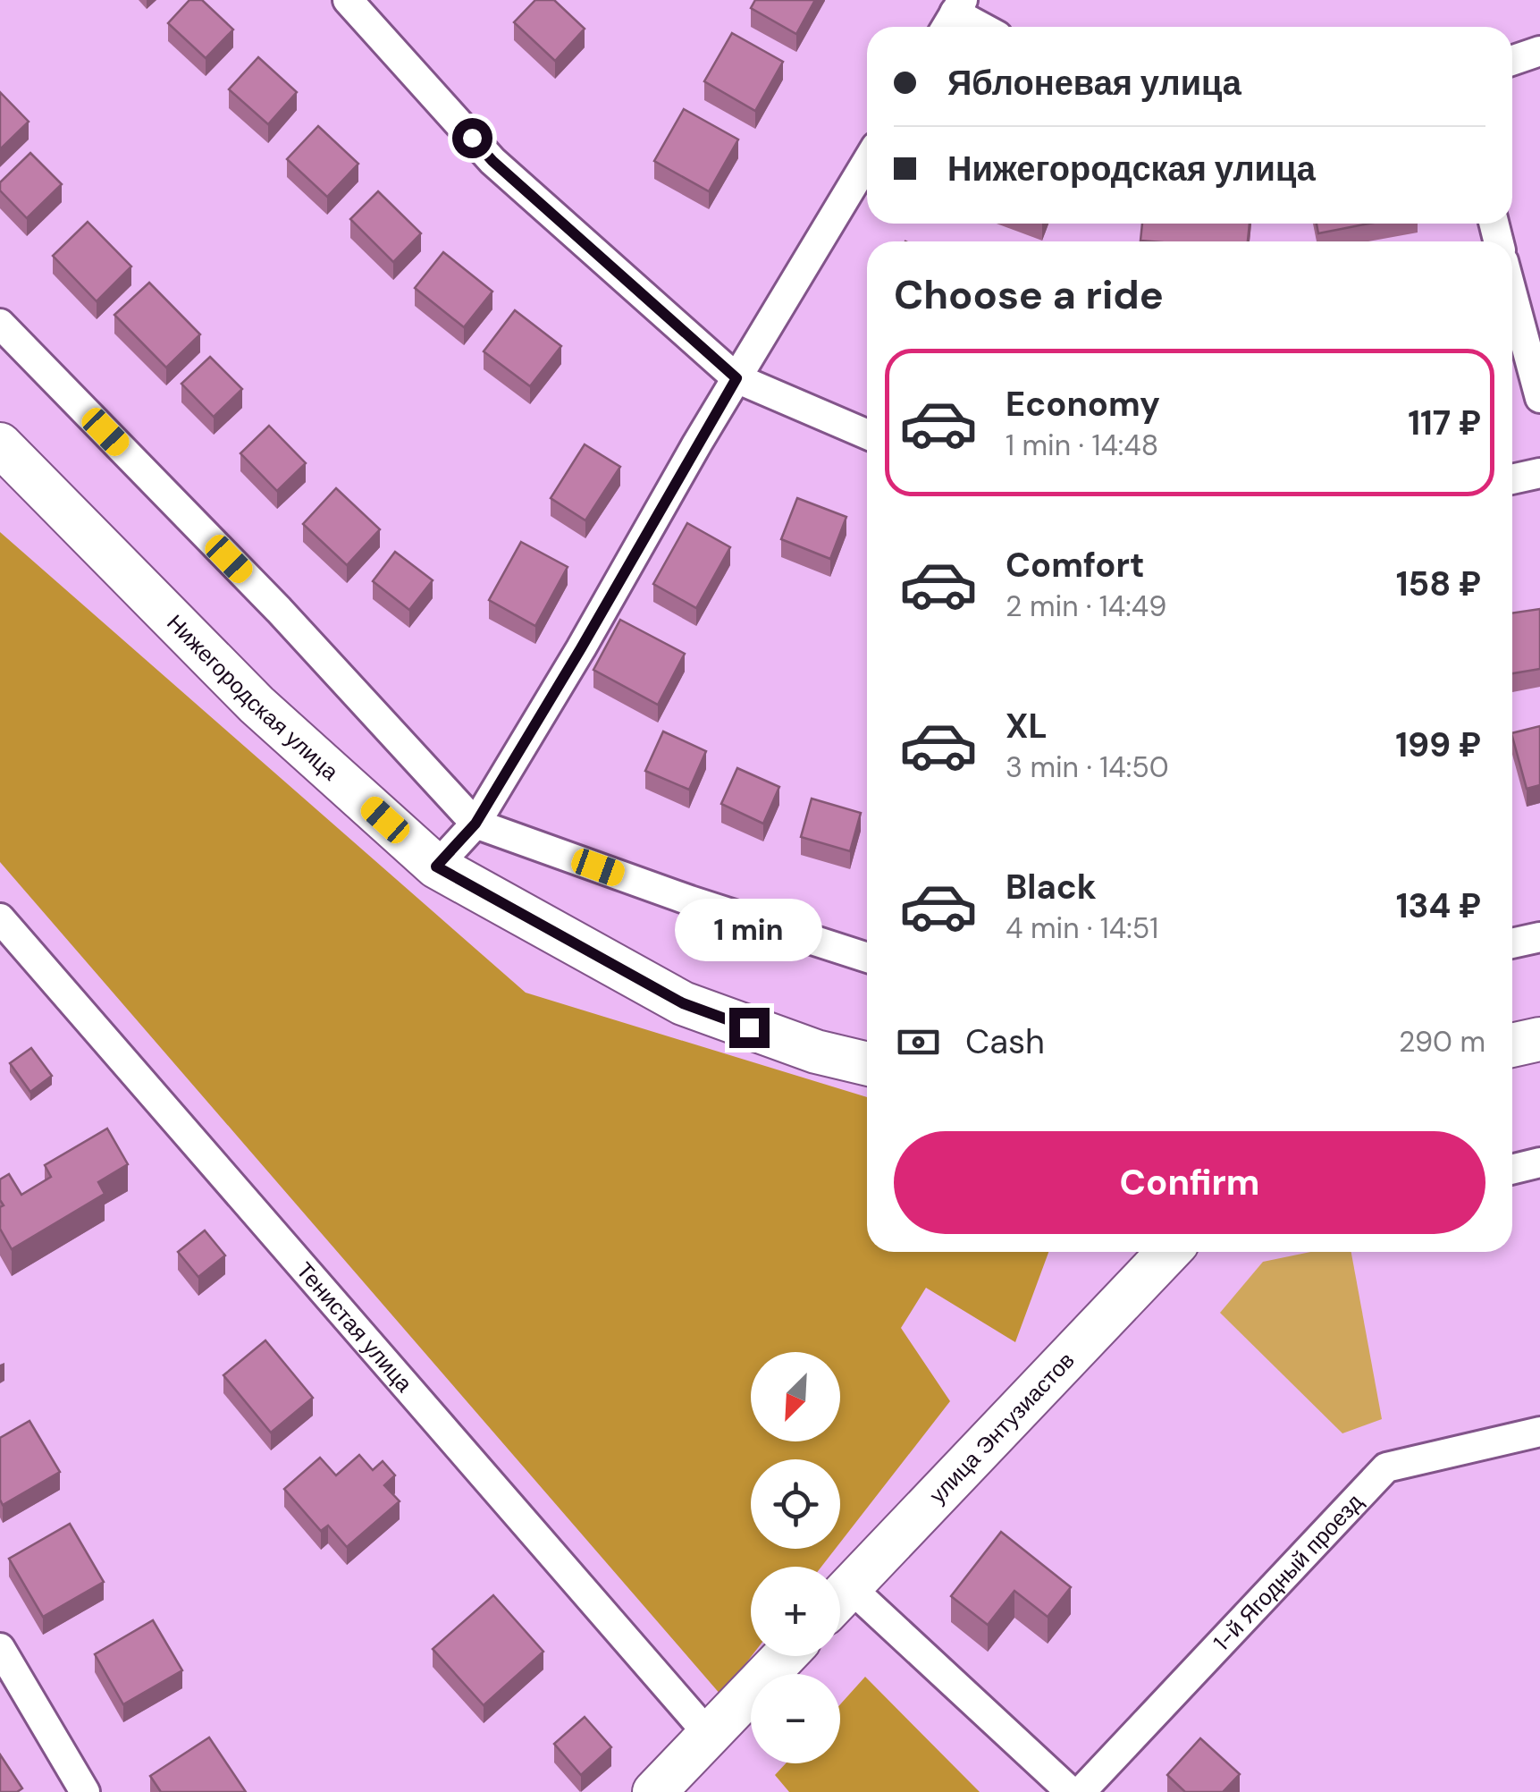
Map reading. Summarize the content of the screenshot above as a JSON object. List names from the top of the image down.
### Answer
{
  "streets": {
    "street": [
      "Нижегородская улица",
      "Тенистая улица",
      "улица Энтузиастов",
      "1-й Ягодный проезд"
    ]
  },
  "north": "bottom left",
  "page": {
    "banner": ["Яблоневая улица", "Нижегородская улица"],
    "heading": "Choose a ride",
    "list": [
      {
        "name": "Economy",
        "note": "1 min · 14:48",
        "value": "117 ₽"
      },
      {
        "name": "Comfort",
        "note": "2 min · 14:49",
        "value": "158 ₽"
      },
      {
        "name": "XL",
        "note": "3 min · 14:50",
        "value": "199 ₽"
      },
      {
        "name": "Black",
        "note": "4 min · 14:51",
        "value": "134 ₽"
      }
    ],
    "bubble": "1 min",
    "pay": ["Cash", "290 m"],
    "buttons": "Confirm",
    "map_buttons": ["+", "−"]
  }
}
